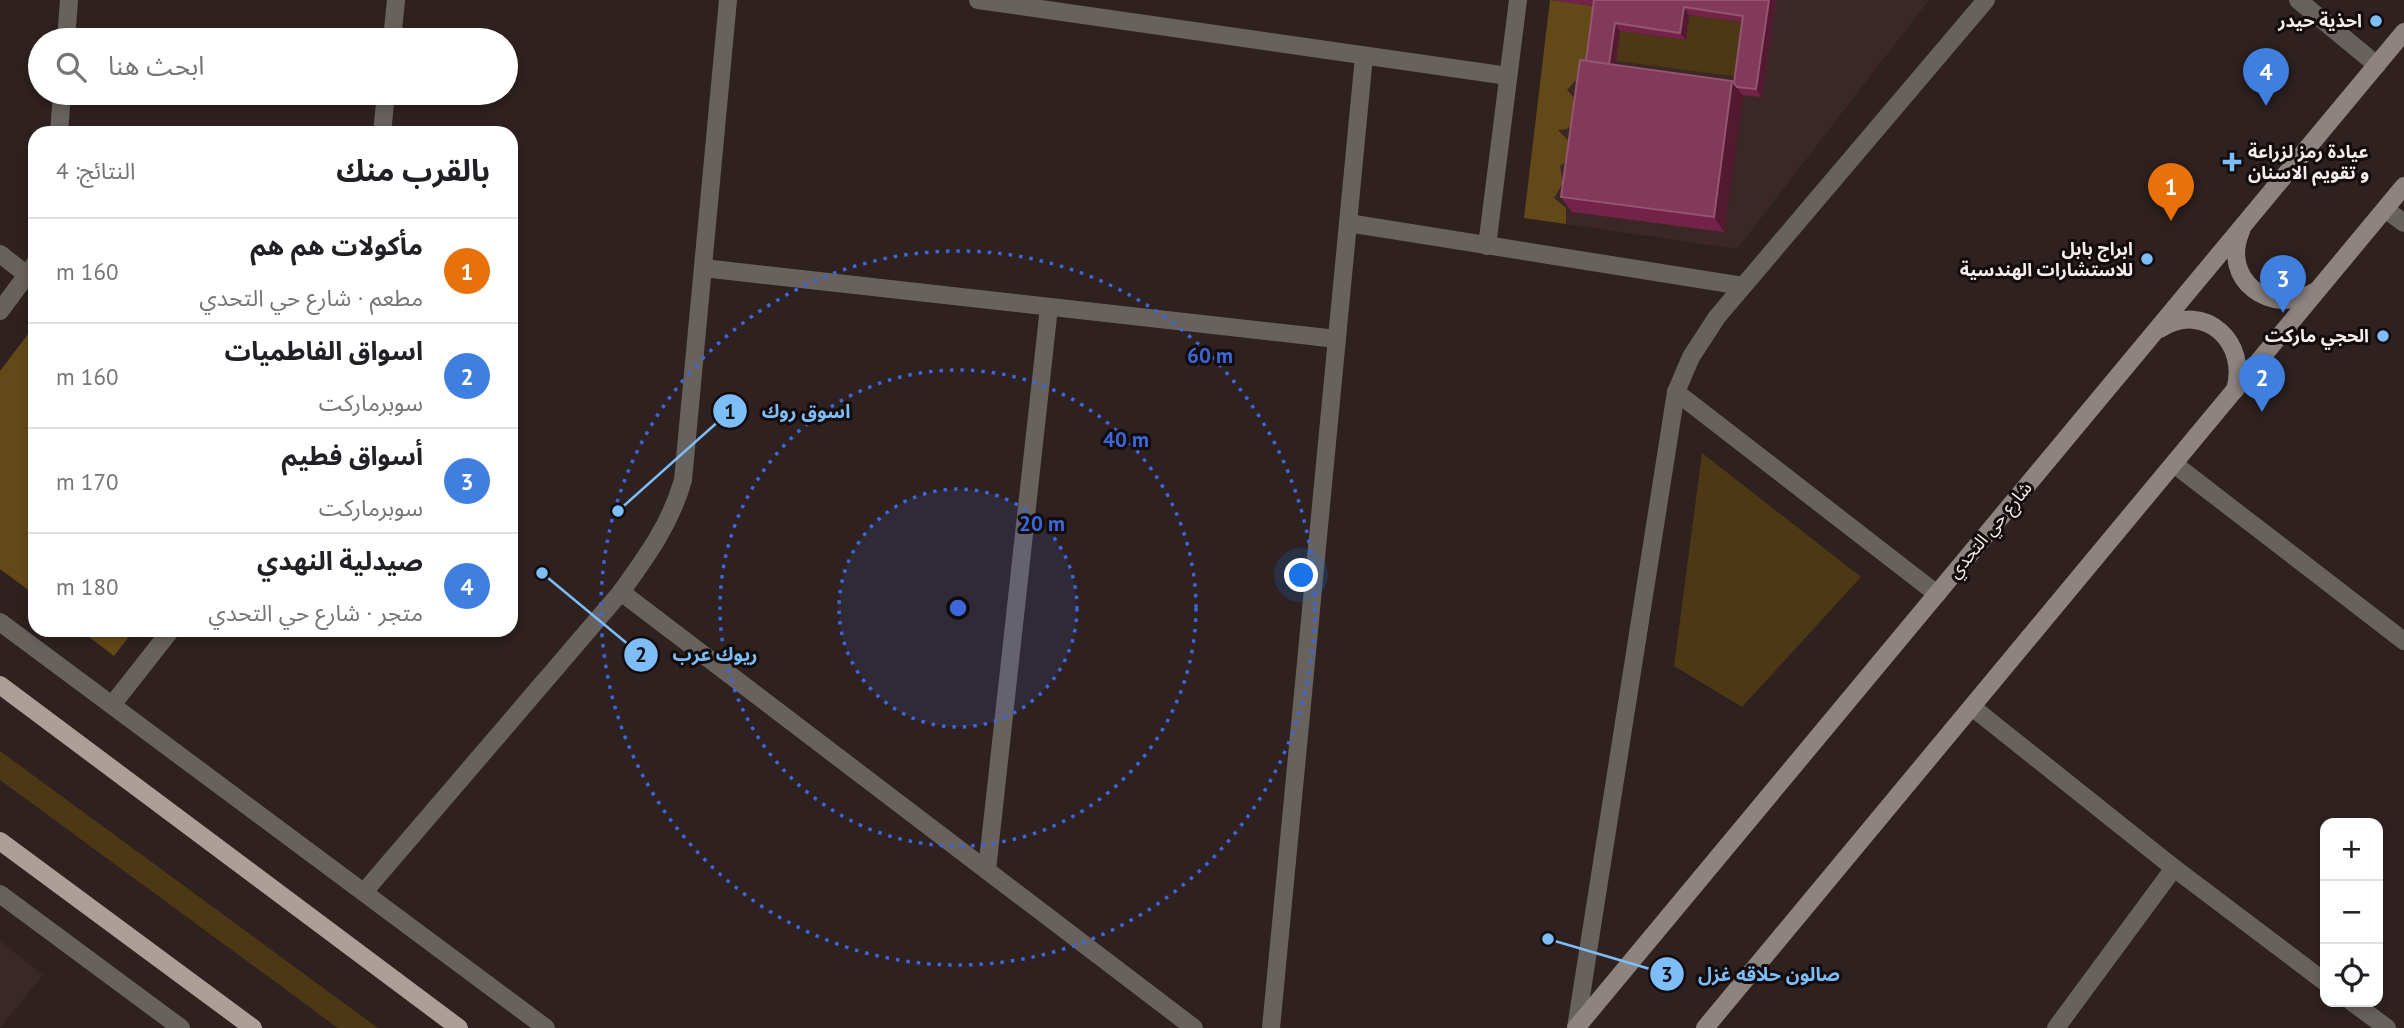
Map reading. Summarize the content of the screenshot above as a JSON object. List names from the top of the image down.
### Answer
{
  "streets": {
    "main road": ["شارع حي التحدي"]
  },
  "places": {
    "other": [
      "احذية حيدر",
      "ابراج بابل للاستشارات الهندسية",
      "الحجي ماركت",
      "اسوق روك",
      "ريوك عرب",
      "صالون حلاقه غزل"
    ],
    "health": ["عيادة رمز لزراعة و تقويم الاسنان"]
  },
  "page": {
    "search": "ابحث هنا",
    "pins": [
      "4",
      "1",
      "3",
      "2"
    ],
    "heading": ["بالقرب منك", "النتائج: 4"],
    "list": [
      {
        "mark": "1",
        "name": "مأكولات هم هم",
        "note": "مطعم · شارع حي التحدي",
        "value": "160 m"
      },
      {
        "mark": "2",
        "name": "اسواق الفاطميات",
        "note": "سوبرماركت",
        "value": "160 m"
      },
      {
        "mark": "3",
        "name": "أسواق فطيم",
        "note": "سوبرماركت",
        "value": "170 m"
      },
      {
        "mark": "4",
        "name": "صيدلية النهدي",
        "note": "متجر · شارع حي التحدي",
        "value": "180 m"
      }
    ],
    "map_buttons": ["+", "−"]
  },
  "rings": ["60 m", "40 m", "20 m"]
}
